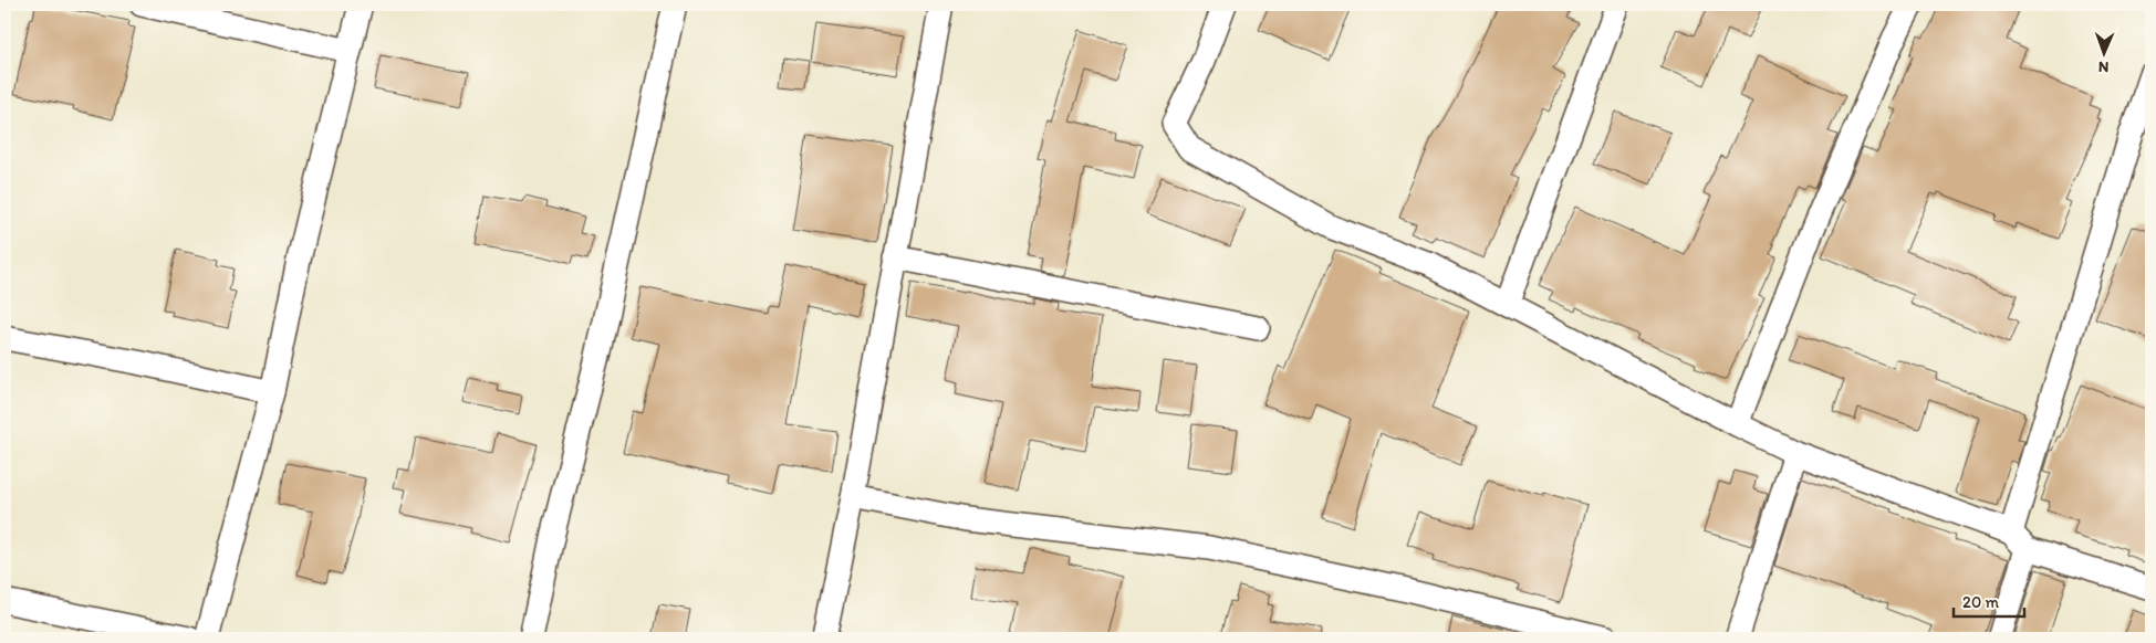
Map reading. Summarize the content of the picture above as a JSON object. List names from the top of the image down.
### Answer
{
  "scale_bar": "20 m",
  "north": "bottom"
}
